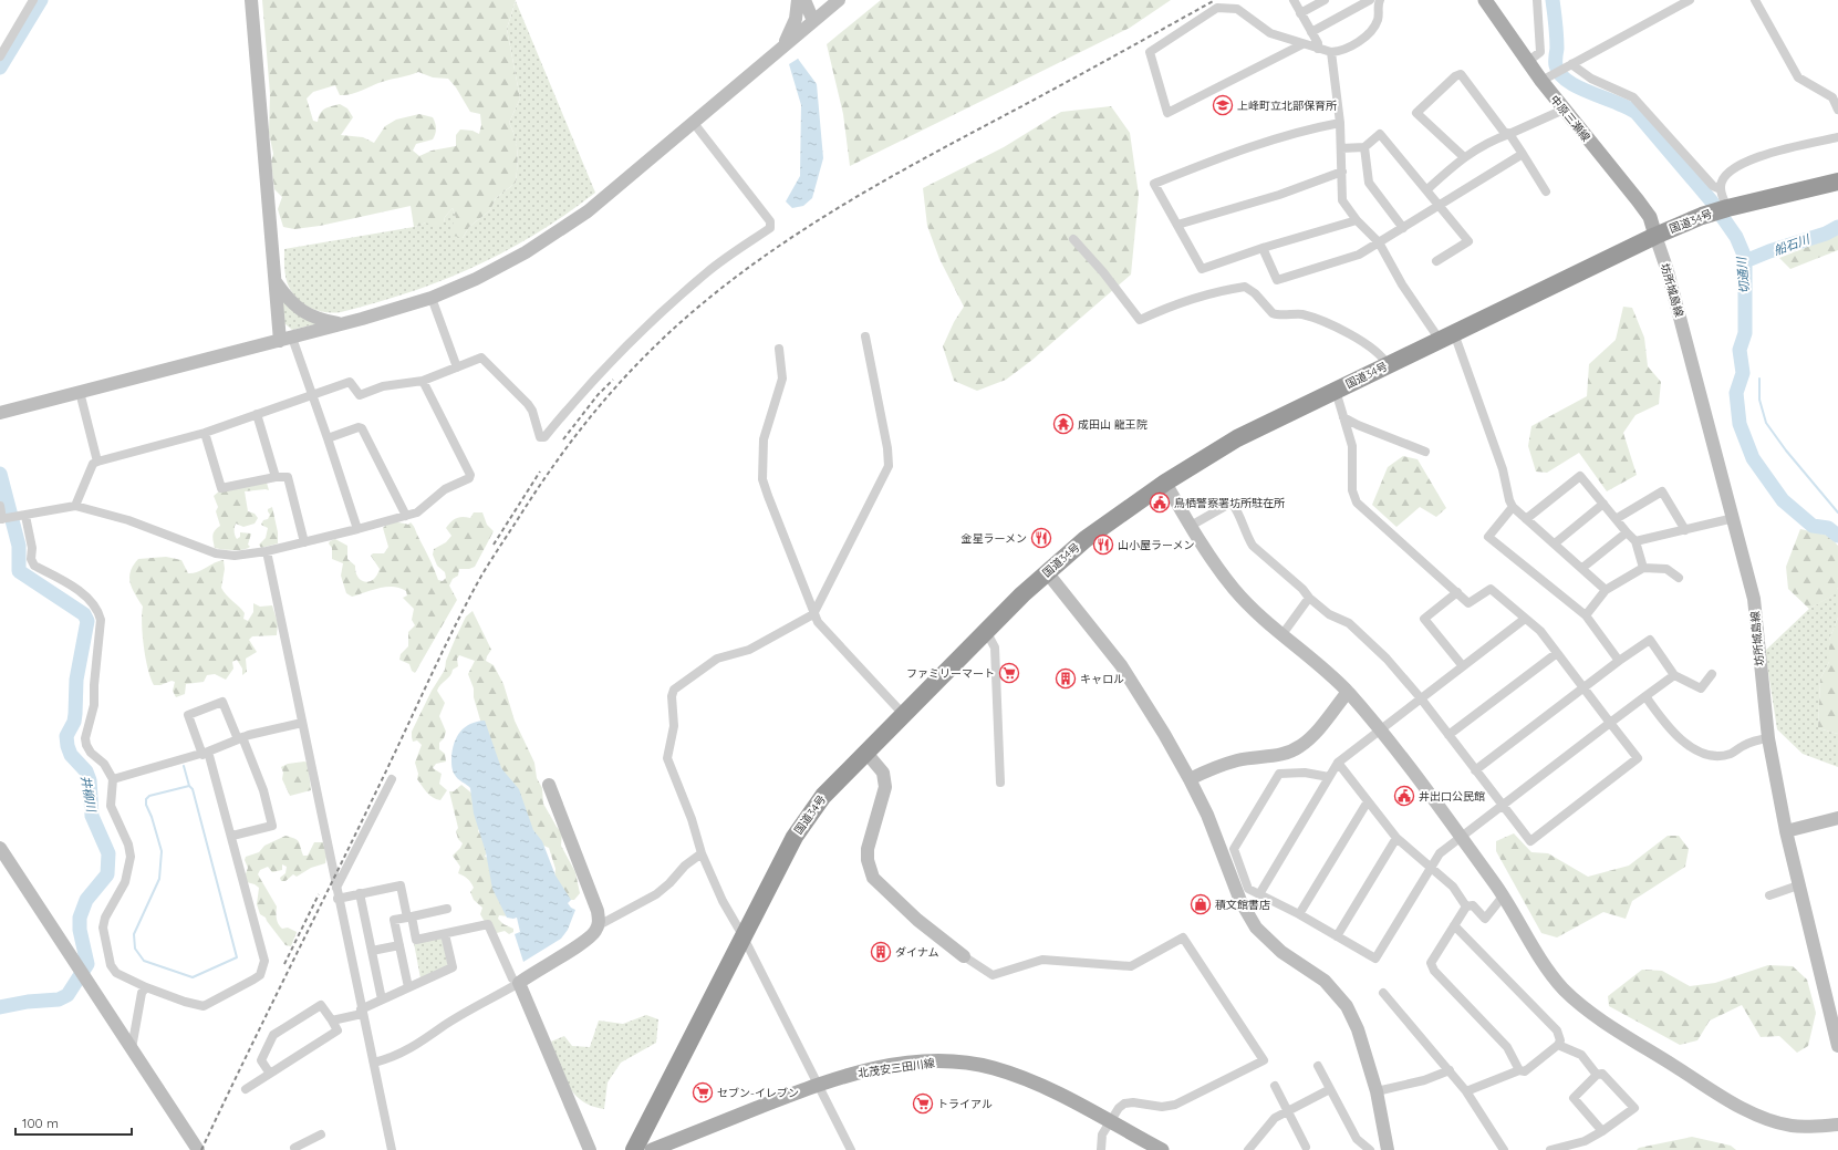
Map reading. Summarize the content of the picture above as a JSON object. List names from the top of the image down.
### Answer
{
  "streets": {
    "highway": ["国道34号"],
    "main road": ["中原三瀬線", "北茂安三田川線"],
    "street": ["坊所城島線"]
  },
  "crossings": [
    ["中原三瀬線", "国道34号"],
    ["中原三瀬線", "坊所城島線"],
    ["国道34号", "坊所城島線"]
  ],
  "water": ["船石川", "切通川", "井柳川"],
  "places": {
    "school or university": ["上峰町立北部保育所"],
    "temple": ["成田山 龍王院"],
    "public building": ["鳥栖警察署坊所駐在所", "井出口公民館"],
    "restaurant": ["金星ラーメン", "山小屋ラーメン"],
    "supermarket": ["ファミリーマート", "セブン-イレブン", "トライアル"],
    "building": ["キャロル", "ダイナム"],
    "shop": ["積文館書店"]
  },
  "scale_bar": "100 m"
}
